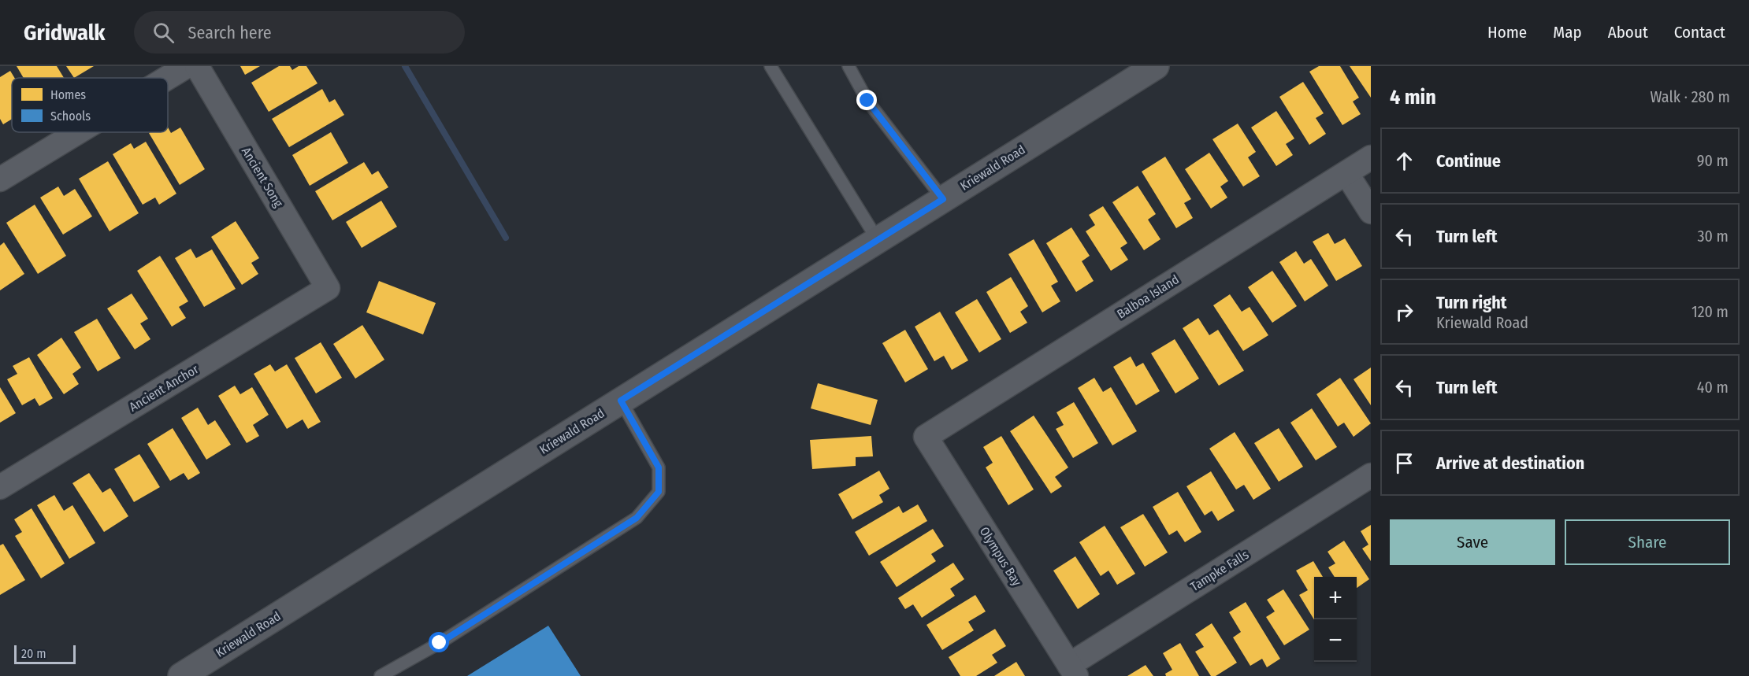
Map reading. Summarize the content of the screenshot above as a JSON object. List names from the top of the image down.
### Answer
{
  "streets": {
    "street": [
      "Kriewald Road",
      "Ancient Song",
      "Balboa Island",
      "Ancient Anchor",
      "Olympus Bay",
      "Tampke Falls"
    ]
  },
  "crossings": [
    ["Ancient Song", "Ancient Anchor"],
    ["Balboa Island", "Olympus Bay"],
    ["Olympus Bay", "Tampke Falls"]
  ],
  "legend": ["Homes", "Schools"],
  "scale_bar": "20 m",
  "page": {
    "header": "Gridwalk",
    "search": "Search here",
    "nav": [
      "Home",
      "Map",
      "About",
      "Contact"
    ],
    "heading": ["4 min", "Walk · 280 m"],
    "list": [
      ["Continue", "90 m"],
      ["Turn left", "30 m"],
      ["Turn right", "Kriewald Road", "120 m"],
      ["Turn left", "40 m"],
      "Arrive at destination"
    ],
    "buttons": ["Save", "Share"],
    "map_buttons": ["+", "−"],
    "scale": "20 m"
  }
}
